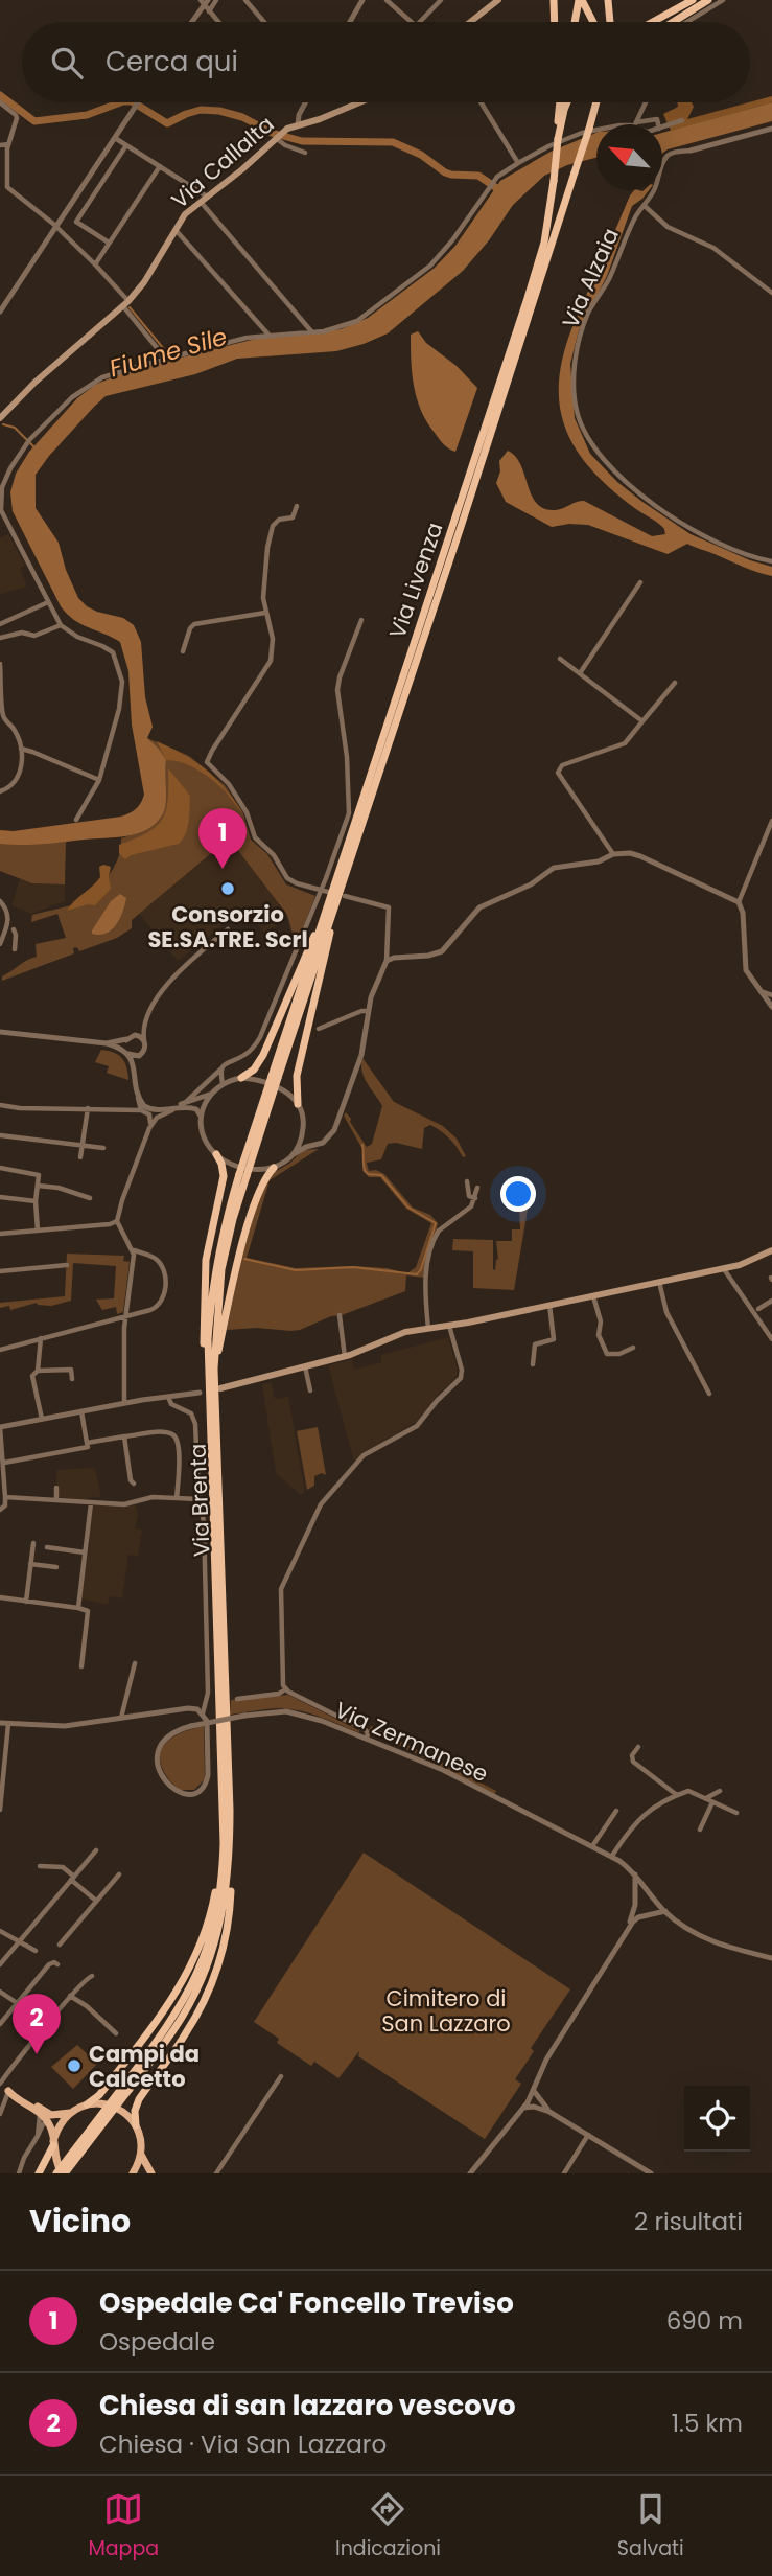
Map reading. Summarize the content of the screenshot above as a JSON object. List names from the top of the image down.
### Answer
{
  "streets": {
    "highway": ["Via Livenza", "Via Brenta"],
    "main road": ["Via Callalta"],
    "street": ["Via Alzaia", "Via Zermanese"]
  },
  "crossings": [
    ["Via Livenza", "Via Brenta"]
  ],
  "water": ["Fiume Sile"],
  "parks": ["Cimitero di San Lazzaro"],
  "places": ["Consorzio SE.SA.TRE. Scrl", "Campi da Calcetto"],
  "north": "top left",
  "page": {
    "search": "Cerca qui",
    "pins": ["1", "2"],
    "heading": ["Vicino", "2 risultati"],
    "list": [
      {
        "mark": "1",
        "name": "Ospedale Ca' Foncello Treviso",
        "note": "Ospedale",
        "value": "690 m"
      },
      {
        "mark": "2",
        "name": "Chiesa di san lazzaro vescovo",
        "note": "Chiesa · Via San Lazzaro",
        "value": "1.5 km"
      }
    ],
    "nav": ["Mappa", "Indicazioni", "Salvati"]
  }
}
